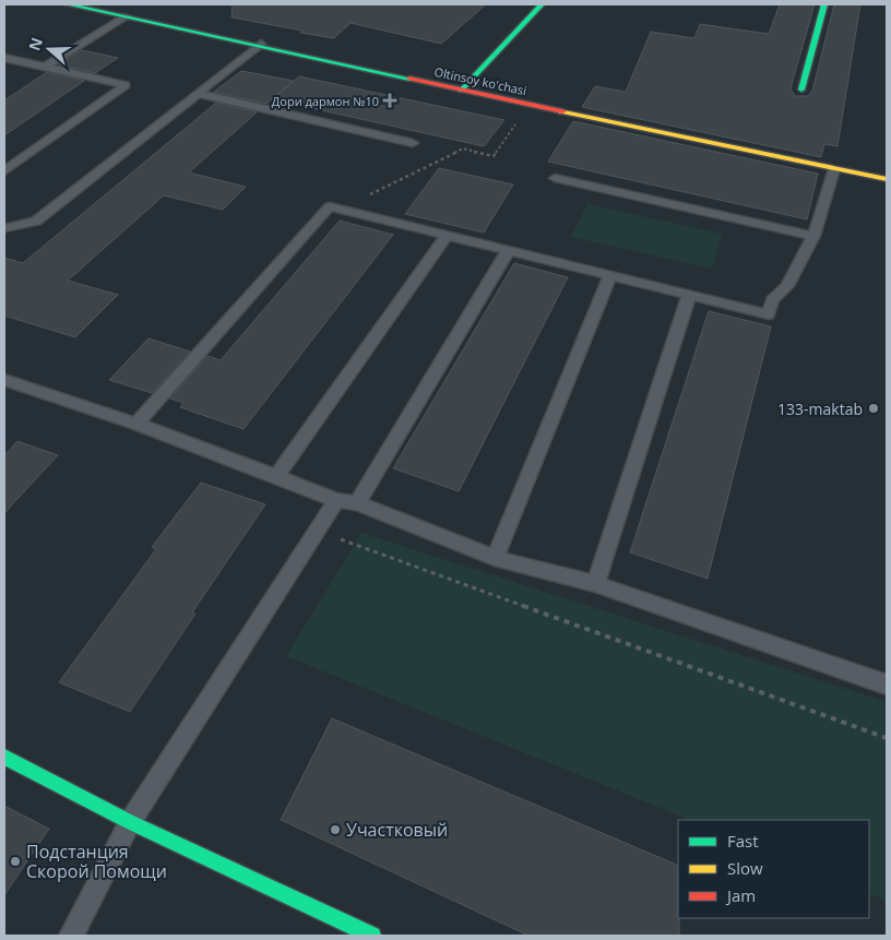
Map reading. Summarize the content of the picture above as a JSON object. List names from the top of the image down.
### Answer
{
  "streets": {
    "street": ["Oltinsoy ko'chasi"]
  },
  "places": {
    "health": ["Дори дармон №10"],
    "other": ["133-maktab", "Участковый", "Подстанция Скорой Помощи"]
  },
  "legend": ["Fast", "Slow", "Jam"],
  "north": "left"
}
